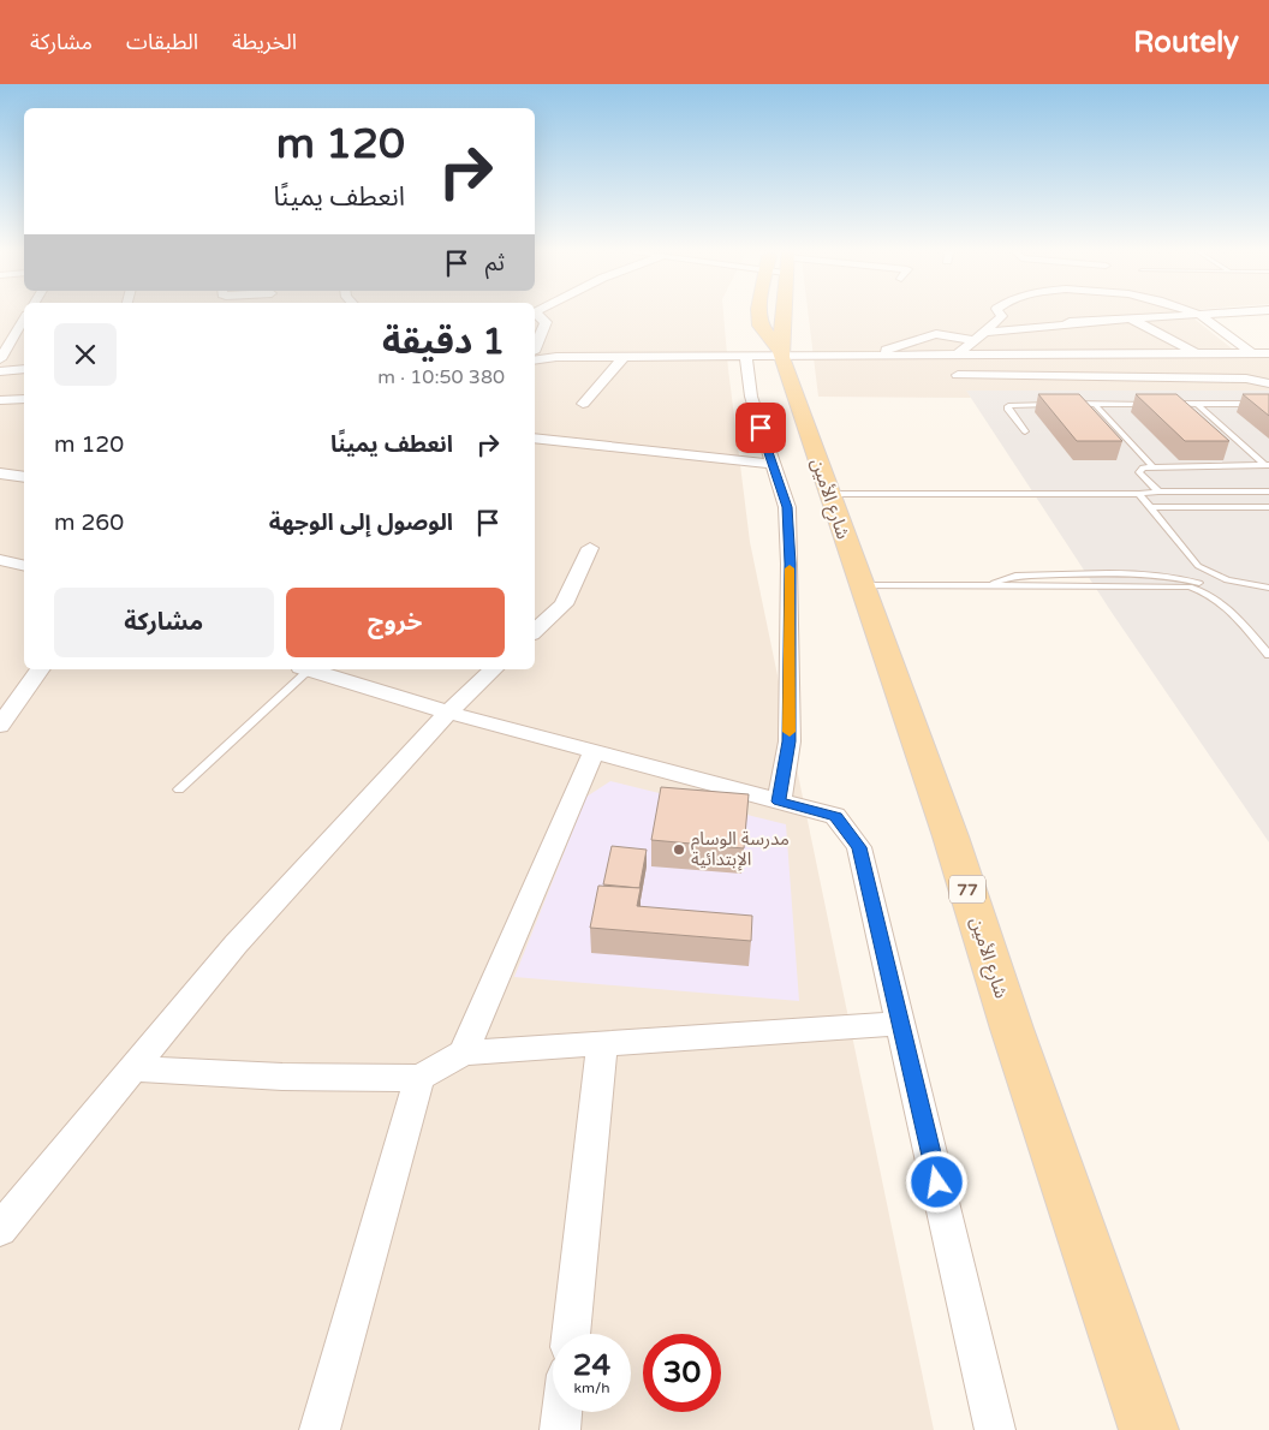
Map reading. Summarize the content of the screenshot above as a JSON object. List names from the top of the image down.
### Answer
{
  "streets": {
    "main road": ["شارع الأمين", "77"]
  },
  "places": ["مدرسة الوسام الإبتدائية"],
  "page": {
    "header": "Routely",
    "nav": ["الخريطة", "الطبقات", "مشاركة"],
    "turn": ["120 m", "انعطف يمينًا"],
    "then": "ثم",
    "heading": ["1 دقيقة", "380 m · 10:50"],
    "list": [
      {
        "name": "انعطف يمينًا",
        "value": "120 m"
      },
      {
        "name": "الوصول إلى الوجهة",
        "value": "260 m"
      }
    ],
    "buttons": ["خروج", "مشاركة"],
    "speed": "24 km/h",
    "limit": "30"
  }
}
